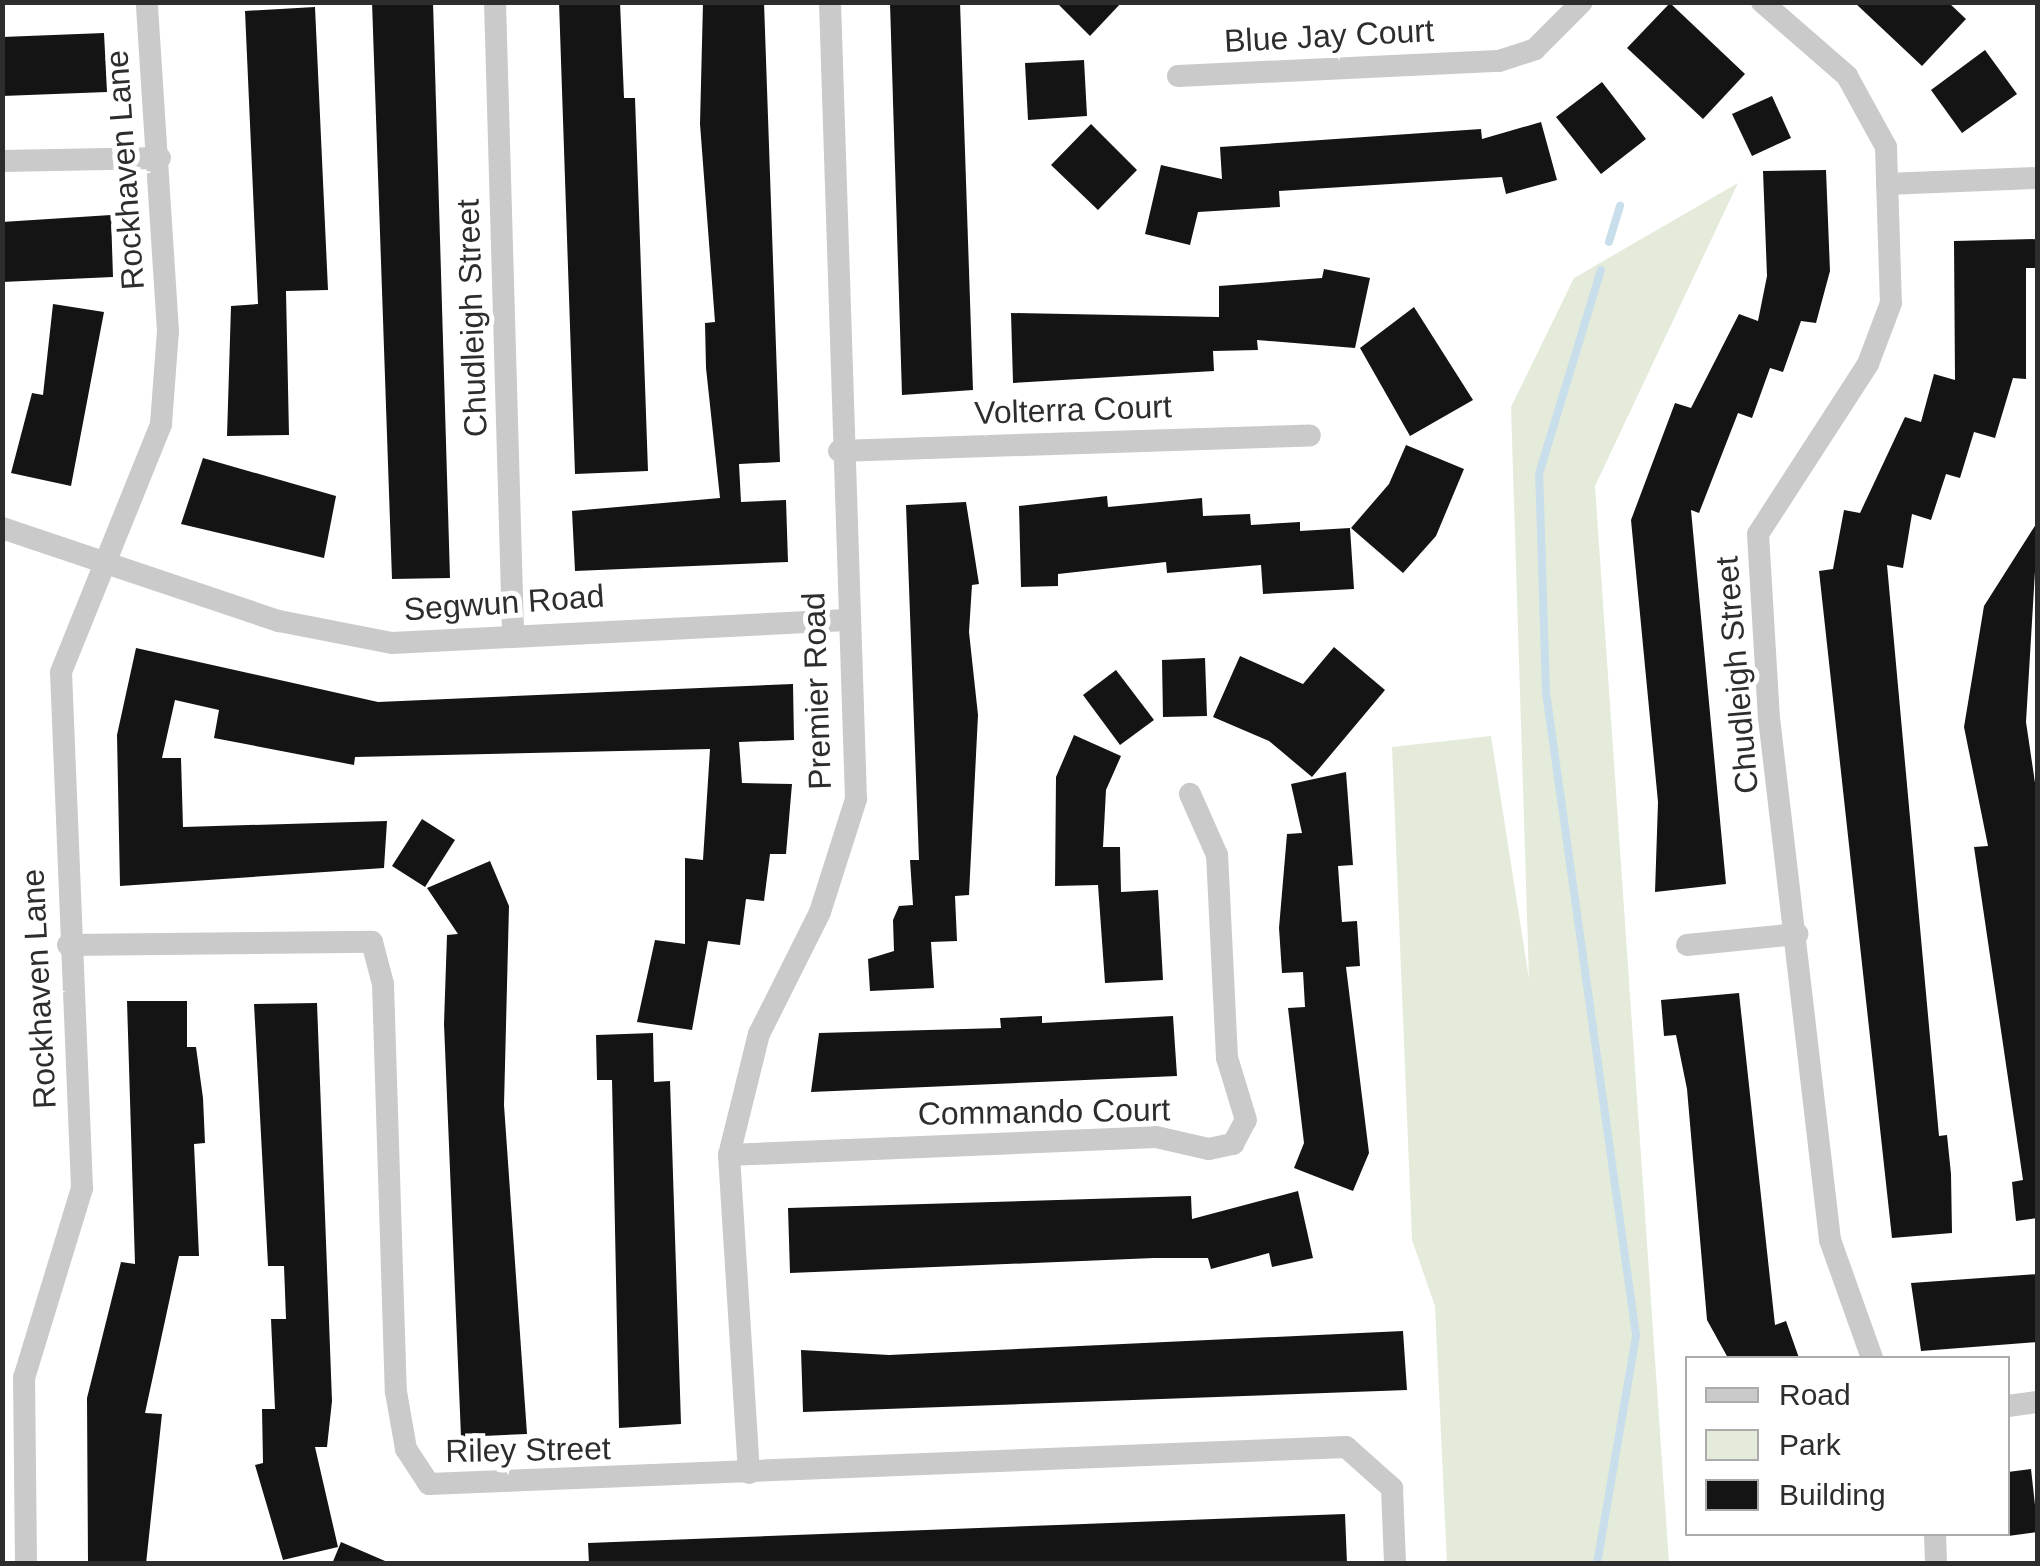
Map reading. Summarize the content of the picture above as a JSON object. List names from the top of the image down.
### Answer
{
  "streets": {
    "street": [
      "Blue Jay Court",
      "Rockhaven Lane",
      "Chudleigh Street",
      "Volterra Court",
      "Segwun Road",
      "Premier Road",
      "Commando Court",
      "Riley Street"
    ]
  },
  "crossings": [
    ["Rockhaven Lane", "Segwun Road"],
    ["Rockhaven Lane", "Riley Street"],
    ["Chudleigh Street", "Segwun Road"],
    ["Volterra Court", "Premier Road"],
    ["Segwun Road", "Premier Road"],
    ["Premier Road", "Commando Court"],
    ["Premier Road", "Riley Street"]
  ],
  "legend": ["Road", "Park", "Building"]
}
